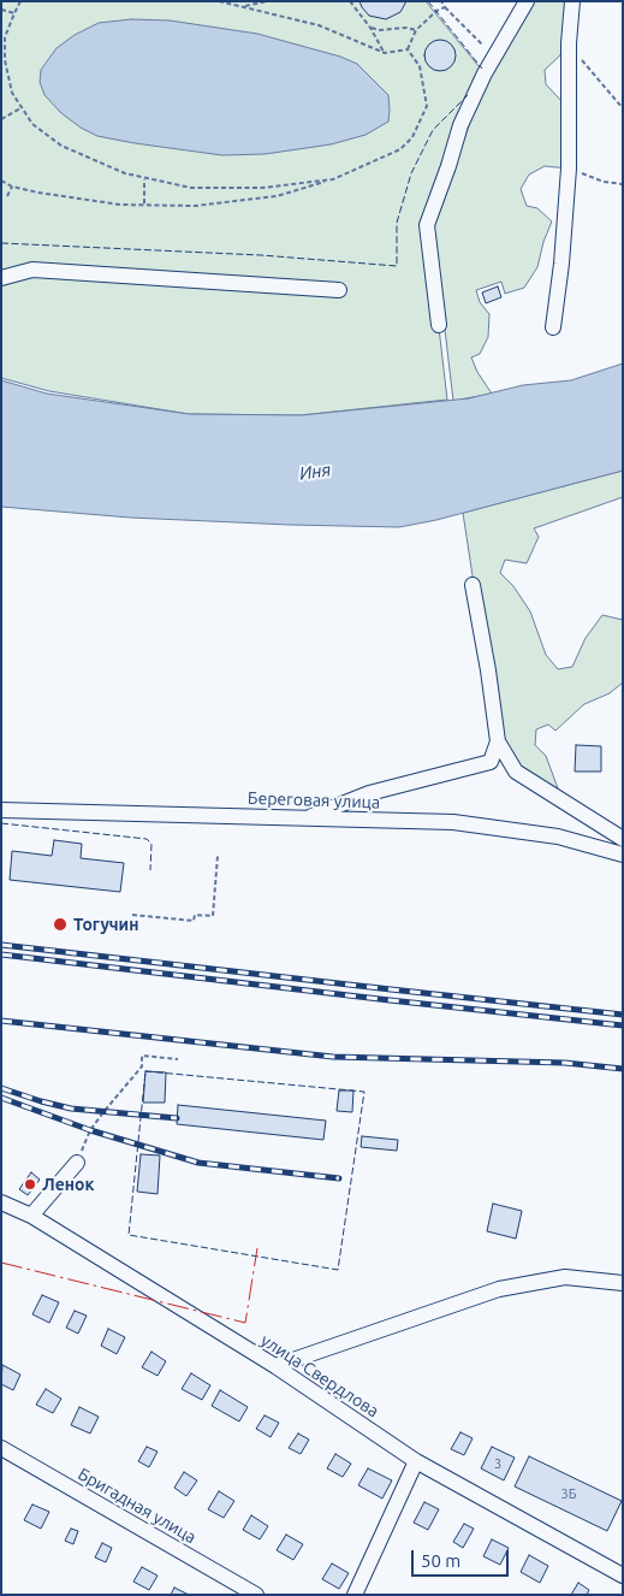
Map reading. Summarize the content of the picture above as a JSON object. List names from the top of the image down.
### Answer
{
  "streets": {
    "street": ["Береговая улица", "улица Свердлова", "Бригадная улица"]
  },
  "water": ["Иня"],
  "places": ["Тогучин", "Ленок"],
  "house_numbers": ["3", "3Б"],
  "scale_bar": "50 m"
}
